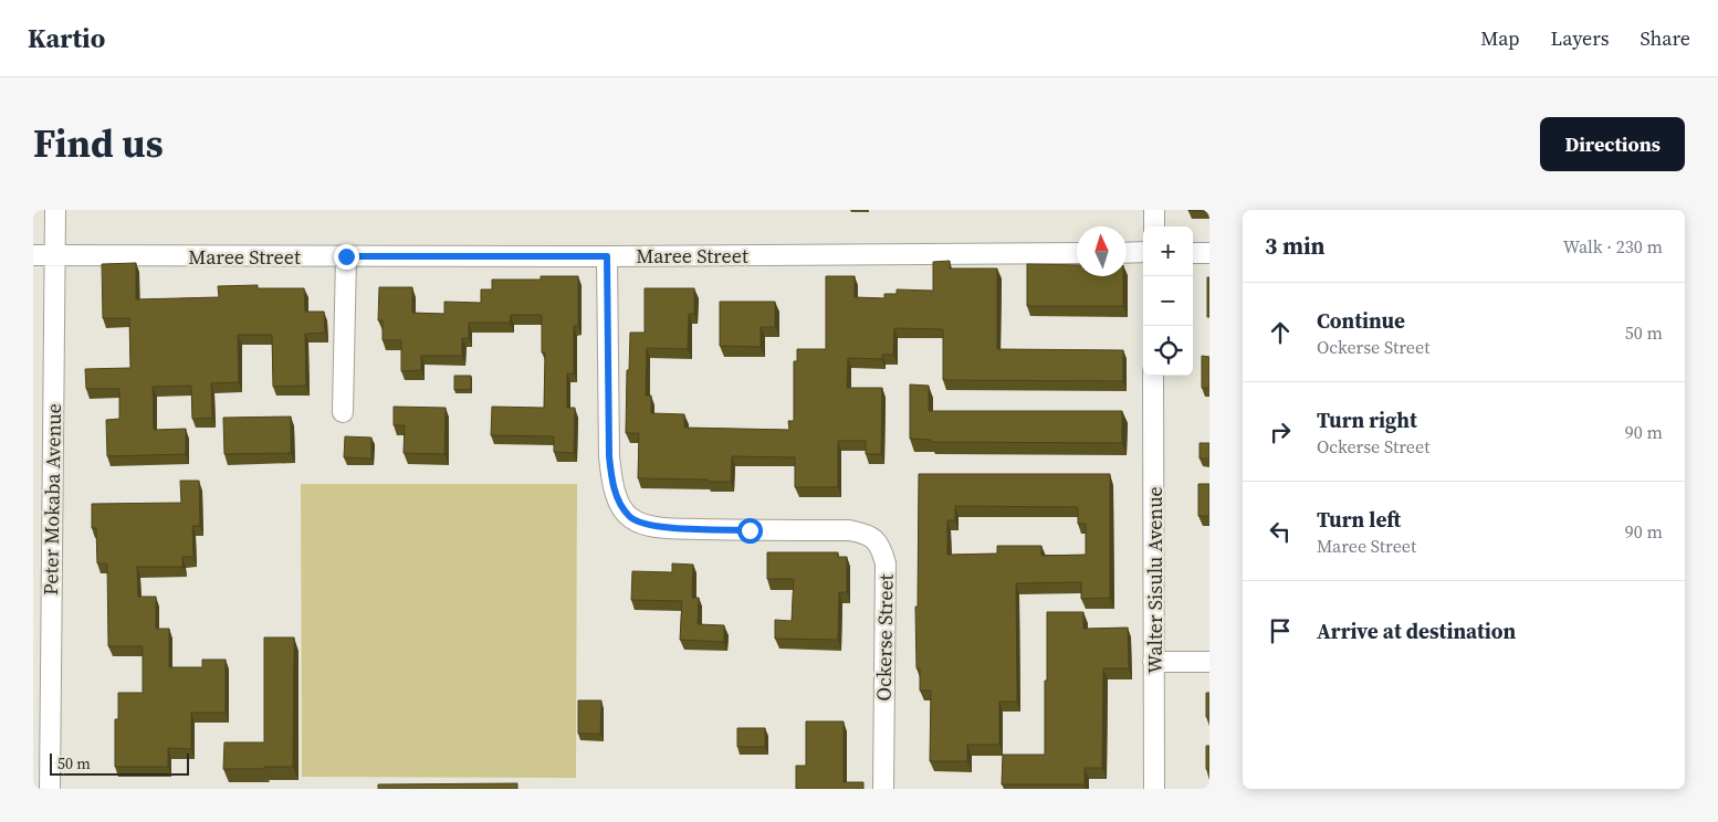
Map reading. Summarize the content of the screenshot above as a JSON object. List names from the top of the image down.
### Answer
{
  "streets": {
    "street": [
      "Maree Street",
      "Peter Mokaba Avenue",
      "Walter Sisulu Avenue",
      "Ockerse Street"
    ]
  },
  "crossings": [
    ["Maree Street", "Peter Mokaba Avenue"],
    ["Maree Street", "Ockerse Street"]
  ],
  "scale_bar": "50 m",
  "north": "top",
  "page": {
    "header": "Kartio",
    "nav": ["Map", "Layers", "Share"],
    "title": "Find us",
    "buttons": "Directions",
    "heading": ["3 min", "Walk · 230 m"],
    "map_buttons": ["+", "−"],
    "list": [
      ["Continue", "Ockerse Street", "50 m"],
      ["Turn right", "Ockerse Street", "90 m"],
      ["Turn left", "Maree Street", "90 m"],
      "Arrive at destination"
    ],
    "scale": "50 m"
  }
}
